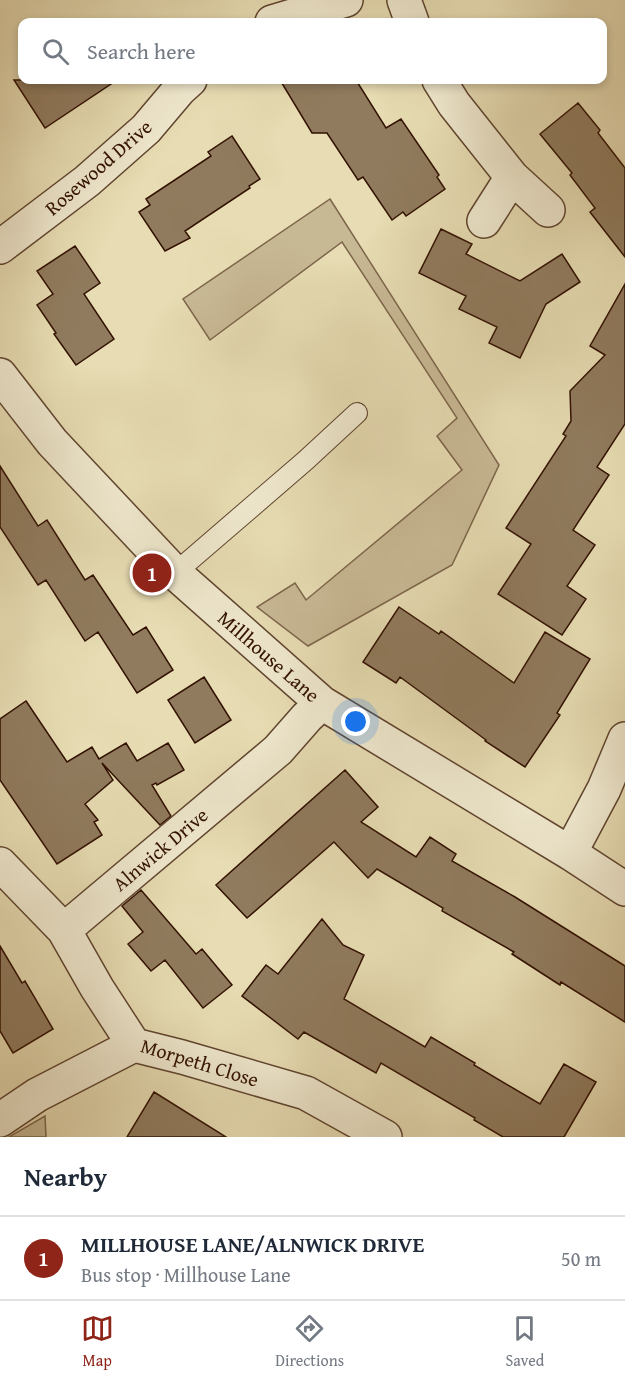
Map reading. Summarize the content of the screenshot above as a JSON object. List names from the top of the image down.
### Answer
{
  "streets": {
    "street": [
      "Rosewood Drive",
      "Millhouse Lane",
      "Alnwick Drive",
      "Morpeth Close"
    ]
  },
  "crossings": [
    ["Millhouse Lane", "Alnwick Drive"],
    ["Alnwick Drive", "Morpeth Close"]
  ],
  "page": {
    "search": "Search here",
    "pins": "1",
    "heading": "Nearby",
    "list": [
      {
        "mark": "1",
        "name": "MILLHOUSE LANE/ALNWICK DRIVE",
        "note": "Bus stop · Millhouse Lane",
        "value": "50 m"
      }
    ],
    "nav": ["Map", "Directions", "Saved"]
  }
}
